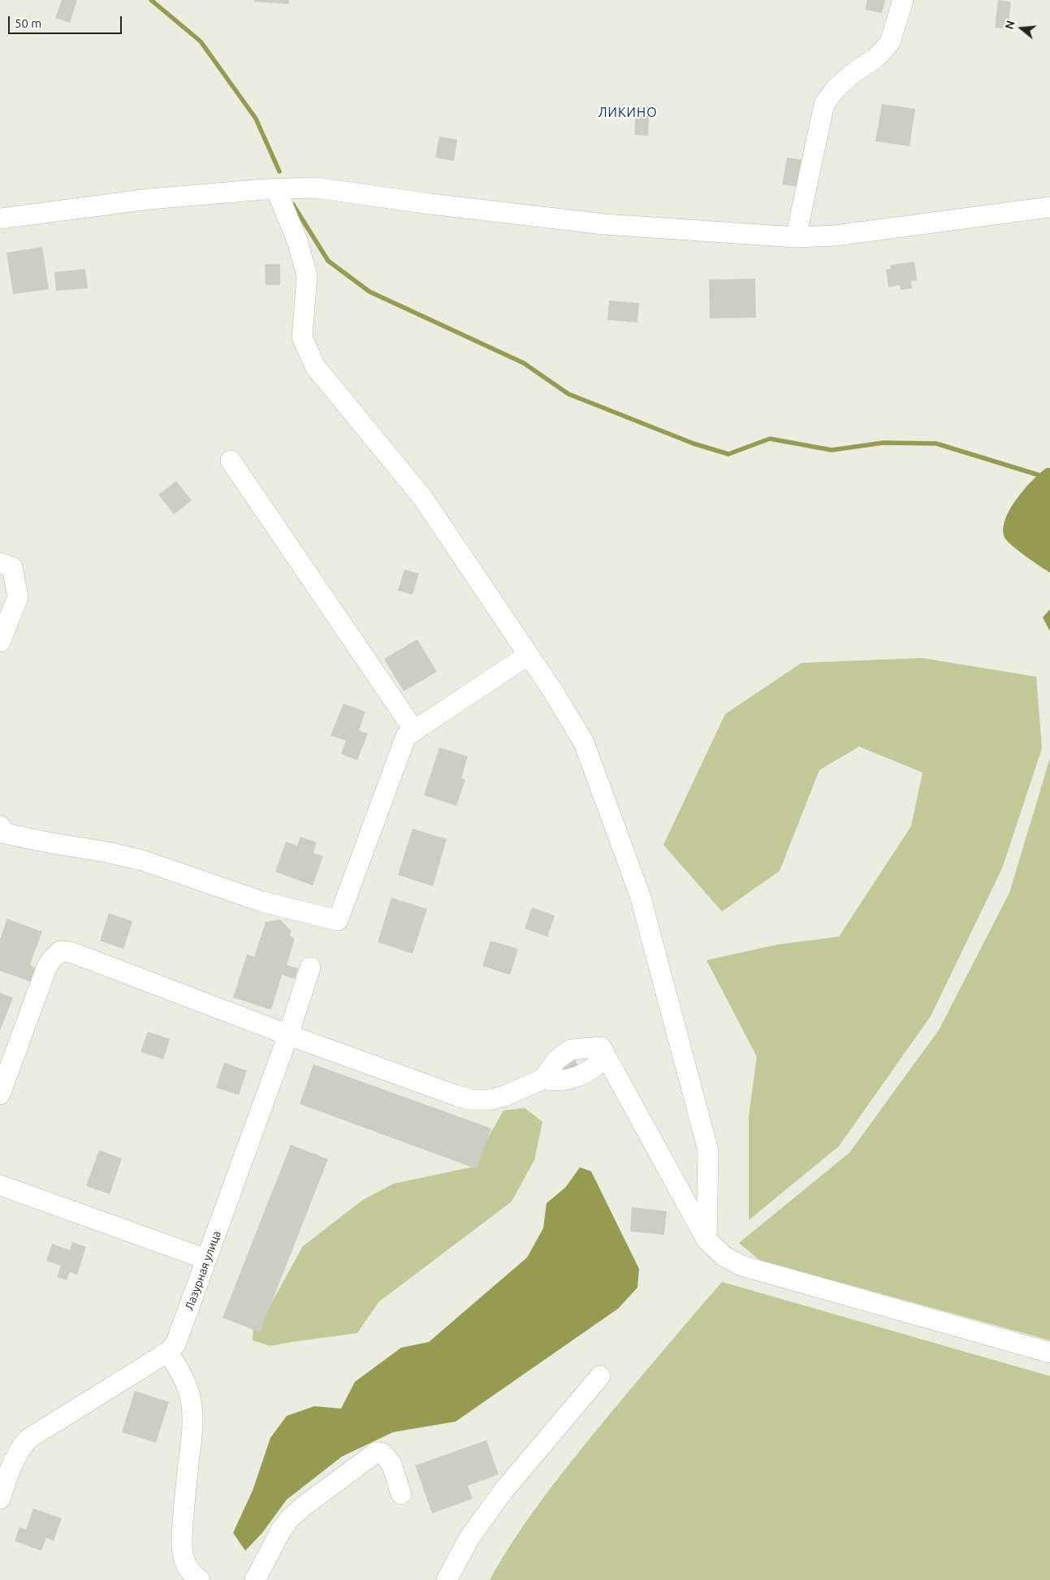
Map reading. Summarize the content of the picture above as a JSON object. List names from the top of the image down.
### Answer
{
  "streets": {
    "street": ["Лазурная улица"]
  },
  "districts": ["ЛИКИНО"],
  "scale_bar": "50 m",
  "north": "left"
}
